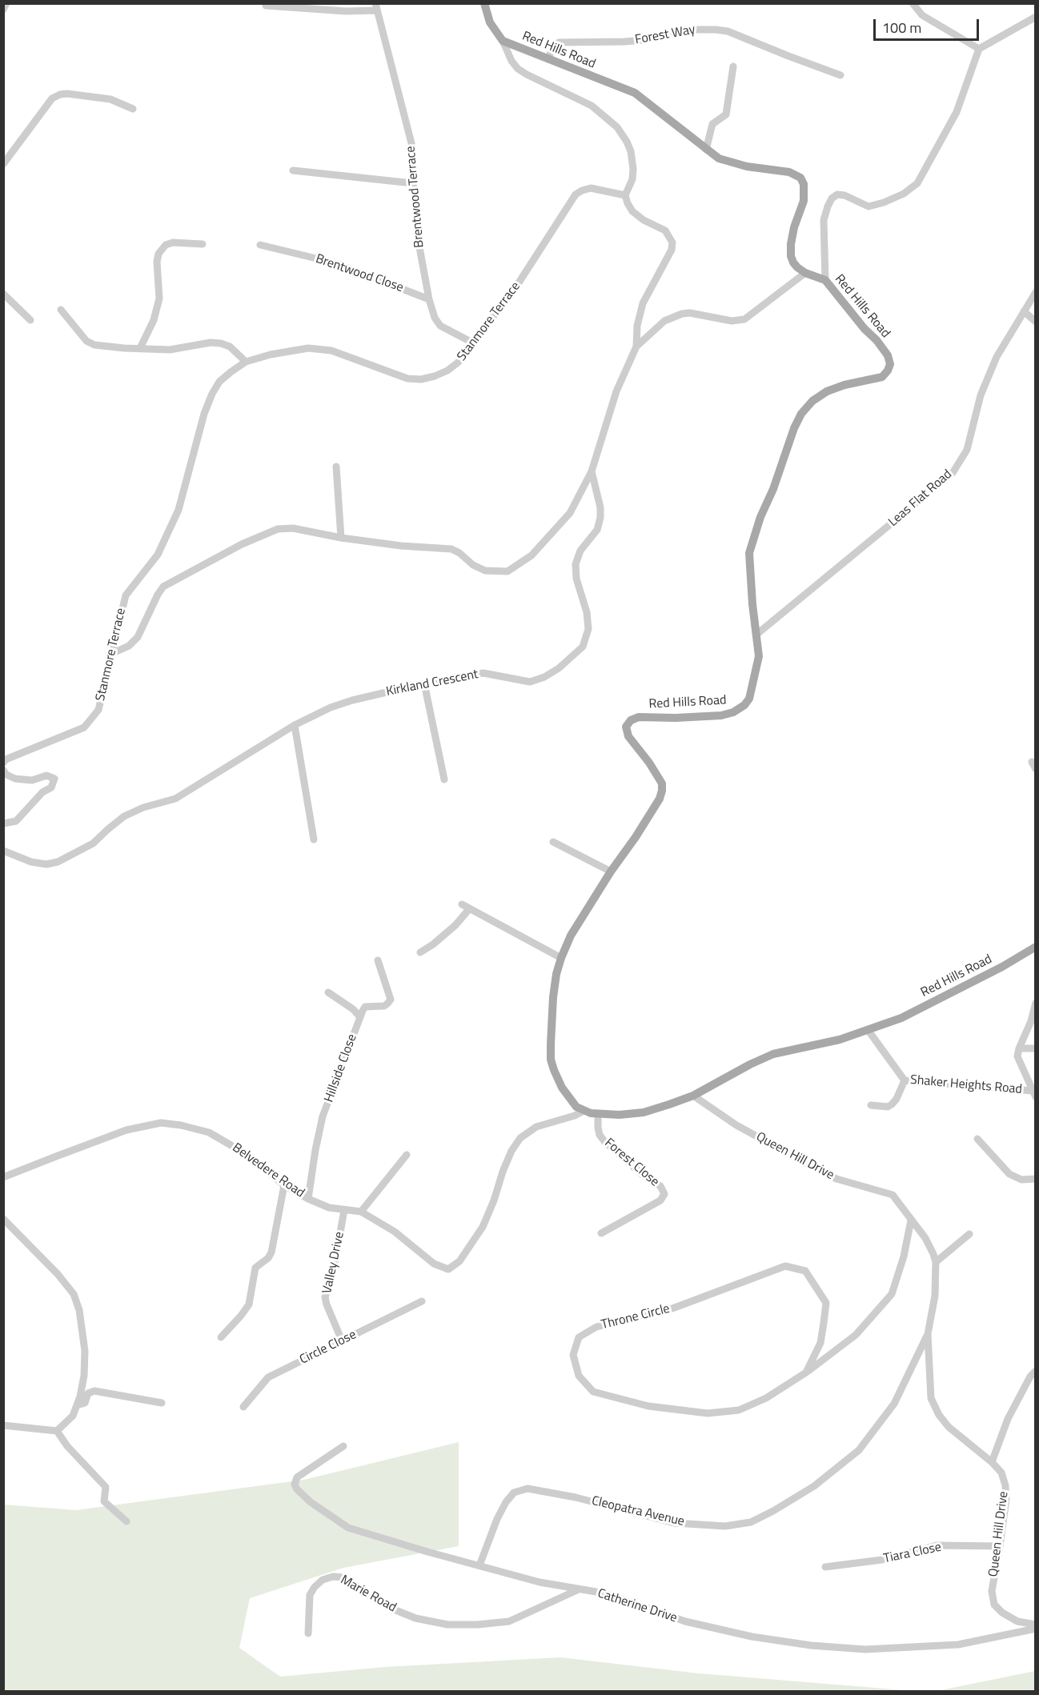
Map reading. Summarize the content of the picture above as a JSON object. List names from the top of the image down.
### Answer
{
  "streets": {
    "main road": ["Red Hills Road"],
    "street": [
      "Forest Way",
      "Brentwood Terrace",
      "Brentwood Close",
      "Stanmore Terrace",
      "Leas Flat Road",
      "Kirkland Crescent",
      "Hillside Close",
      "Shaker Heights Road",
      "Queen Hill Drive",
      "Forest Close",
      "Belvedere Road",
      "Valley Drive",
      "Throne Circle",
      "Circle Close",
      "Cleopatra Avenue",
      "Tiara Close",
      "Marie Road",
      "Catherine Drive"
    ]
  },
  "crossings": [
    ["Forest Way", "Red Hills Road"],
    ["Red Hills Road", "Leas Flat Road"],
    ["Red Hills Road", "Shaker Heights Road"],
    ["Red Hills Road", "Queen Hill Drive"],
    ["Red Hills Road", "Forest Close"],
    ["Red Hills Road", "Belvedere Road"],
    ["Brentwood Terrace", "Brentwood Close"],
    ["Brentwood Terrace", "Stanmore Terrace"],
    ["Hillside Close", "Belvedere Road"],
    ["Queen Hill Drive", "Throne Circle"],
    ["Queen Hill Drive", "Cleopatra Avenue"],
    ["Queen Hill Drive", "Tiara Close"],
    ["Belvedere Road", "Valley Drive"],
    ["Valley Drive", "Circle Close"],
    ["Cleopatra Avenue", "Catherine Drive"],
    ["Marie Road", "Catherine Drive"]
  ],
  "scale_bar": "100 m"
}
